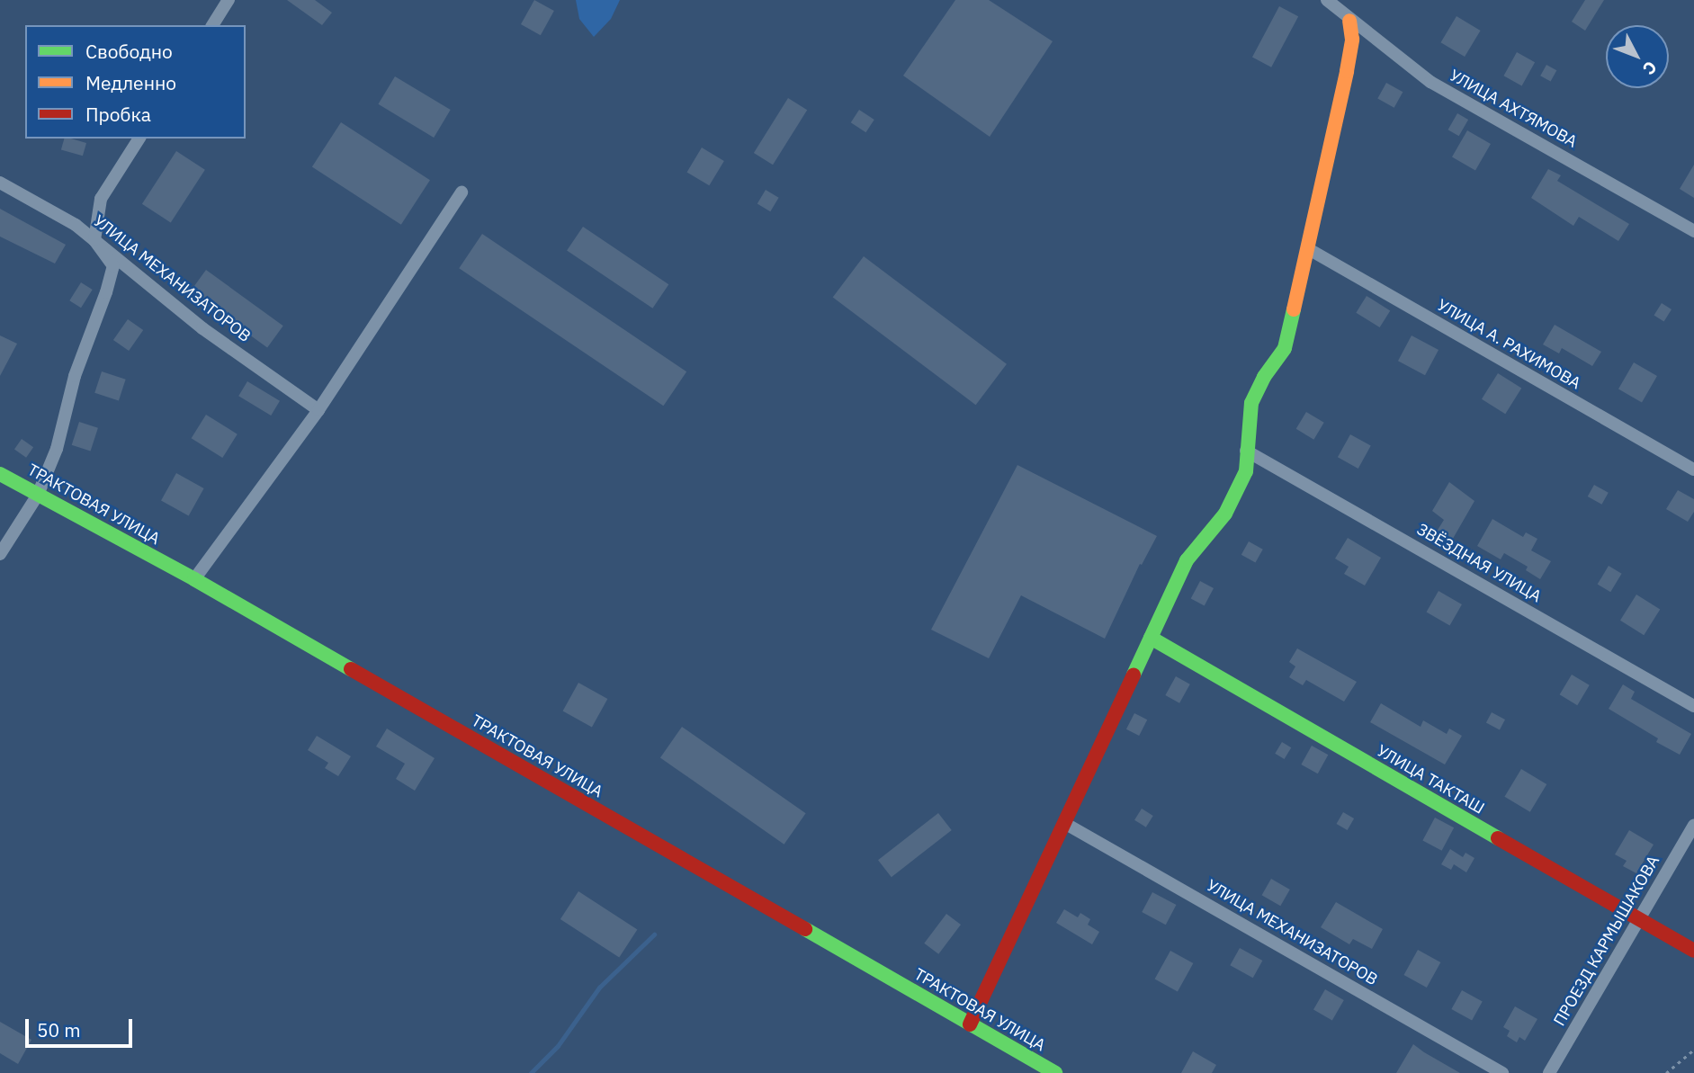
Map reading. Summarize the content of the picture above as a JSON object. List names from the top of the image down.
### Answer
{
  "streets": {
    "street": [
      "УЛИЦА АХТЯМОВА",
      "УЛИЦА МЕХАНИЗАТОРОВ",
      "УЛИЦА А. РАХИМОВА",
      "ТРАКТОВАЯ УЛИЦА",
      "ЗВЁЗДНАЯ УЛИЦА",
      "УЛИЦА ТАКТАШ",
      "ПРОЕЗД КАРМЫШАКОВА"
    ]
  },
  "crossings": [
    ["УЛИЦА ТАКТАШ", "ПРОЕЗД КАРМЫШАКОВА"]
  ],
  "legend": ["Свободно", "Медленно", "Пробка"],
  "scale_bar": "50 m",
  "north": "bottom right"
}
